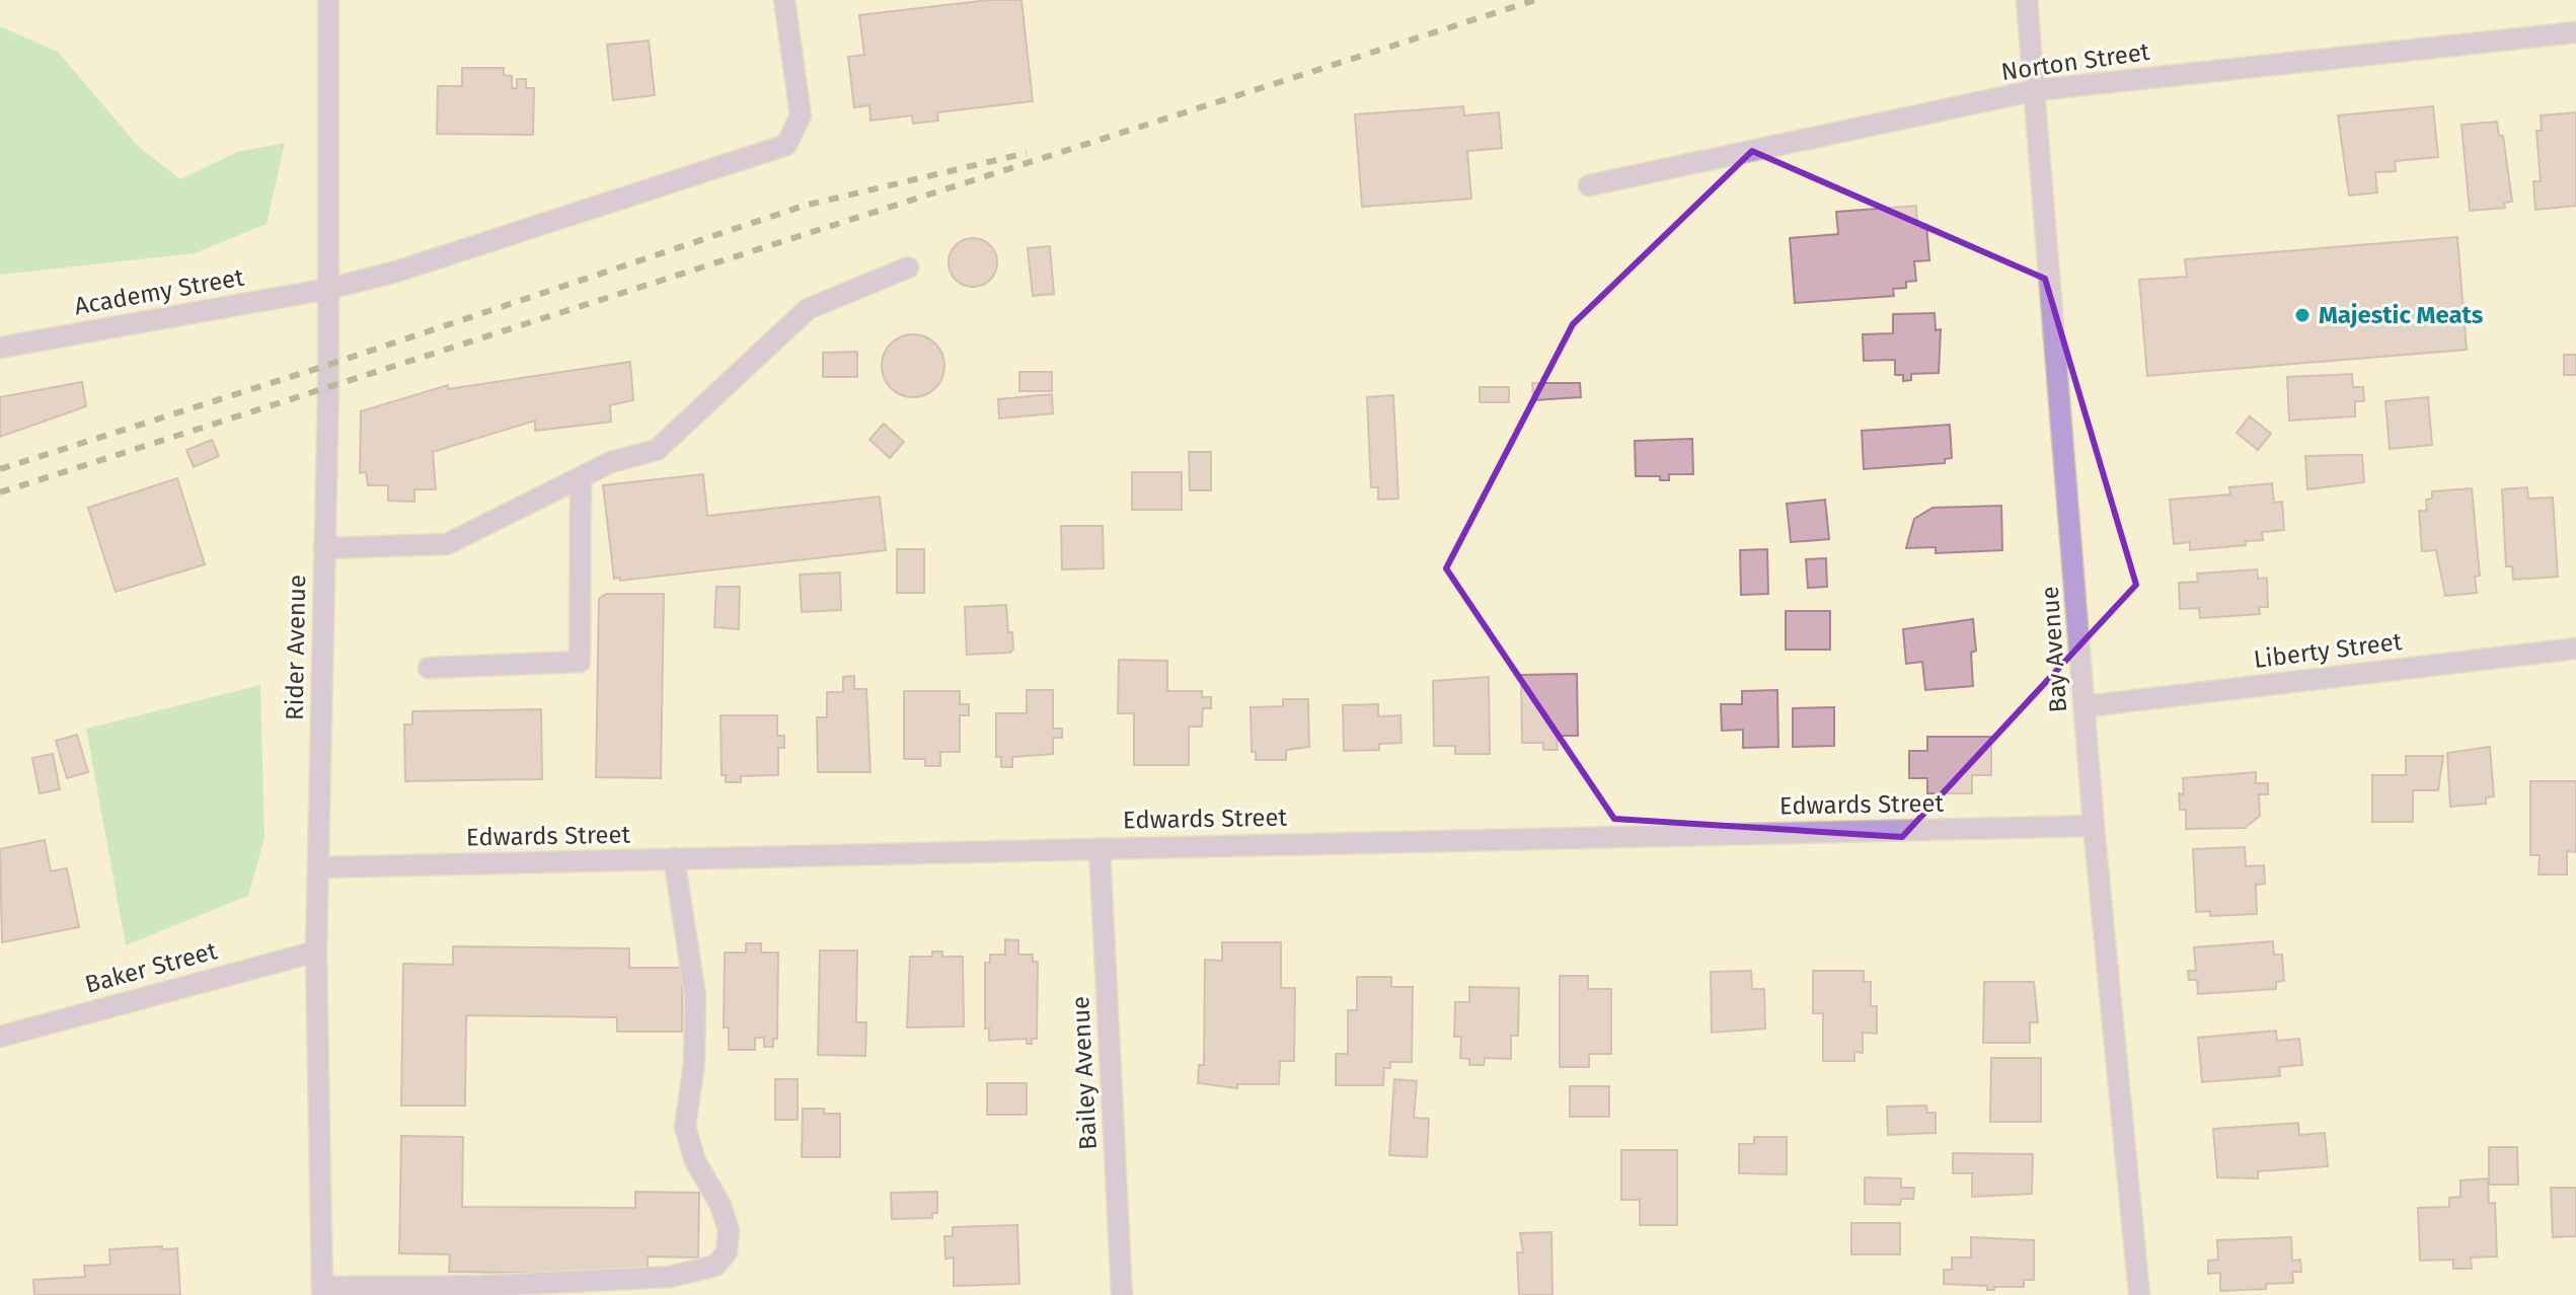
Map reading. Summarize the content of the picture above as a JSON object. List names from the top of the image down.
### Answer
{
  "streets": {
    "street": [
      "Norton Street",
      "Academy Street",
      "Rider Avenue",
      "Bay Avenue",
      "Liberty Street",
      "Edwards Street",
      "Baker Street",
      "Bailey Avenue"
    ]
  },
  "crossings": [
    ["Norton Street", "Bay Avenue"],
    ["Academy Street", "Rider Avenue"],
    ["Rider Avenue", "Edwards Street"],
    ["Rider Avenue", "Baker Street"],
    ["Bay Avenue", "Liberty Street"],
    ["Bay Avenue", "Edwards Street"],
    ["Edwards Street", "Bailey Avenue"]
  ],
  "places": ["Majestic Meats"]
}
